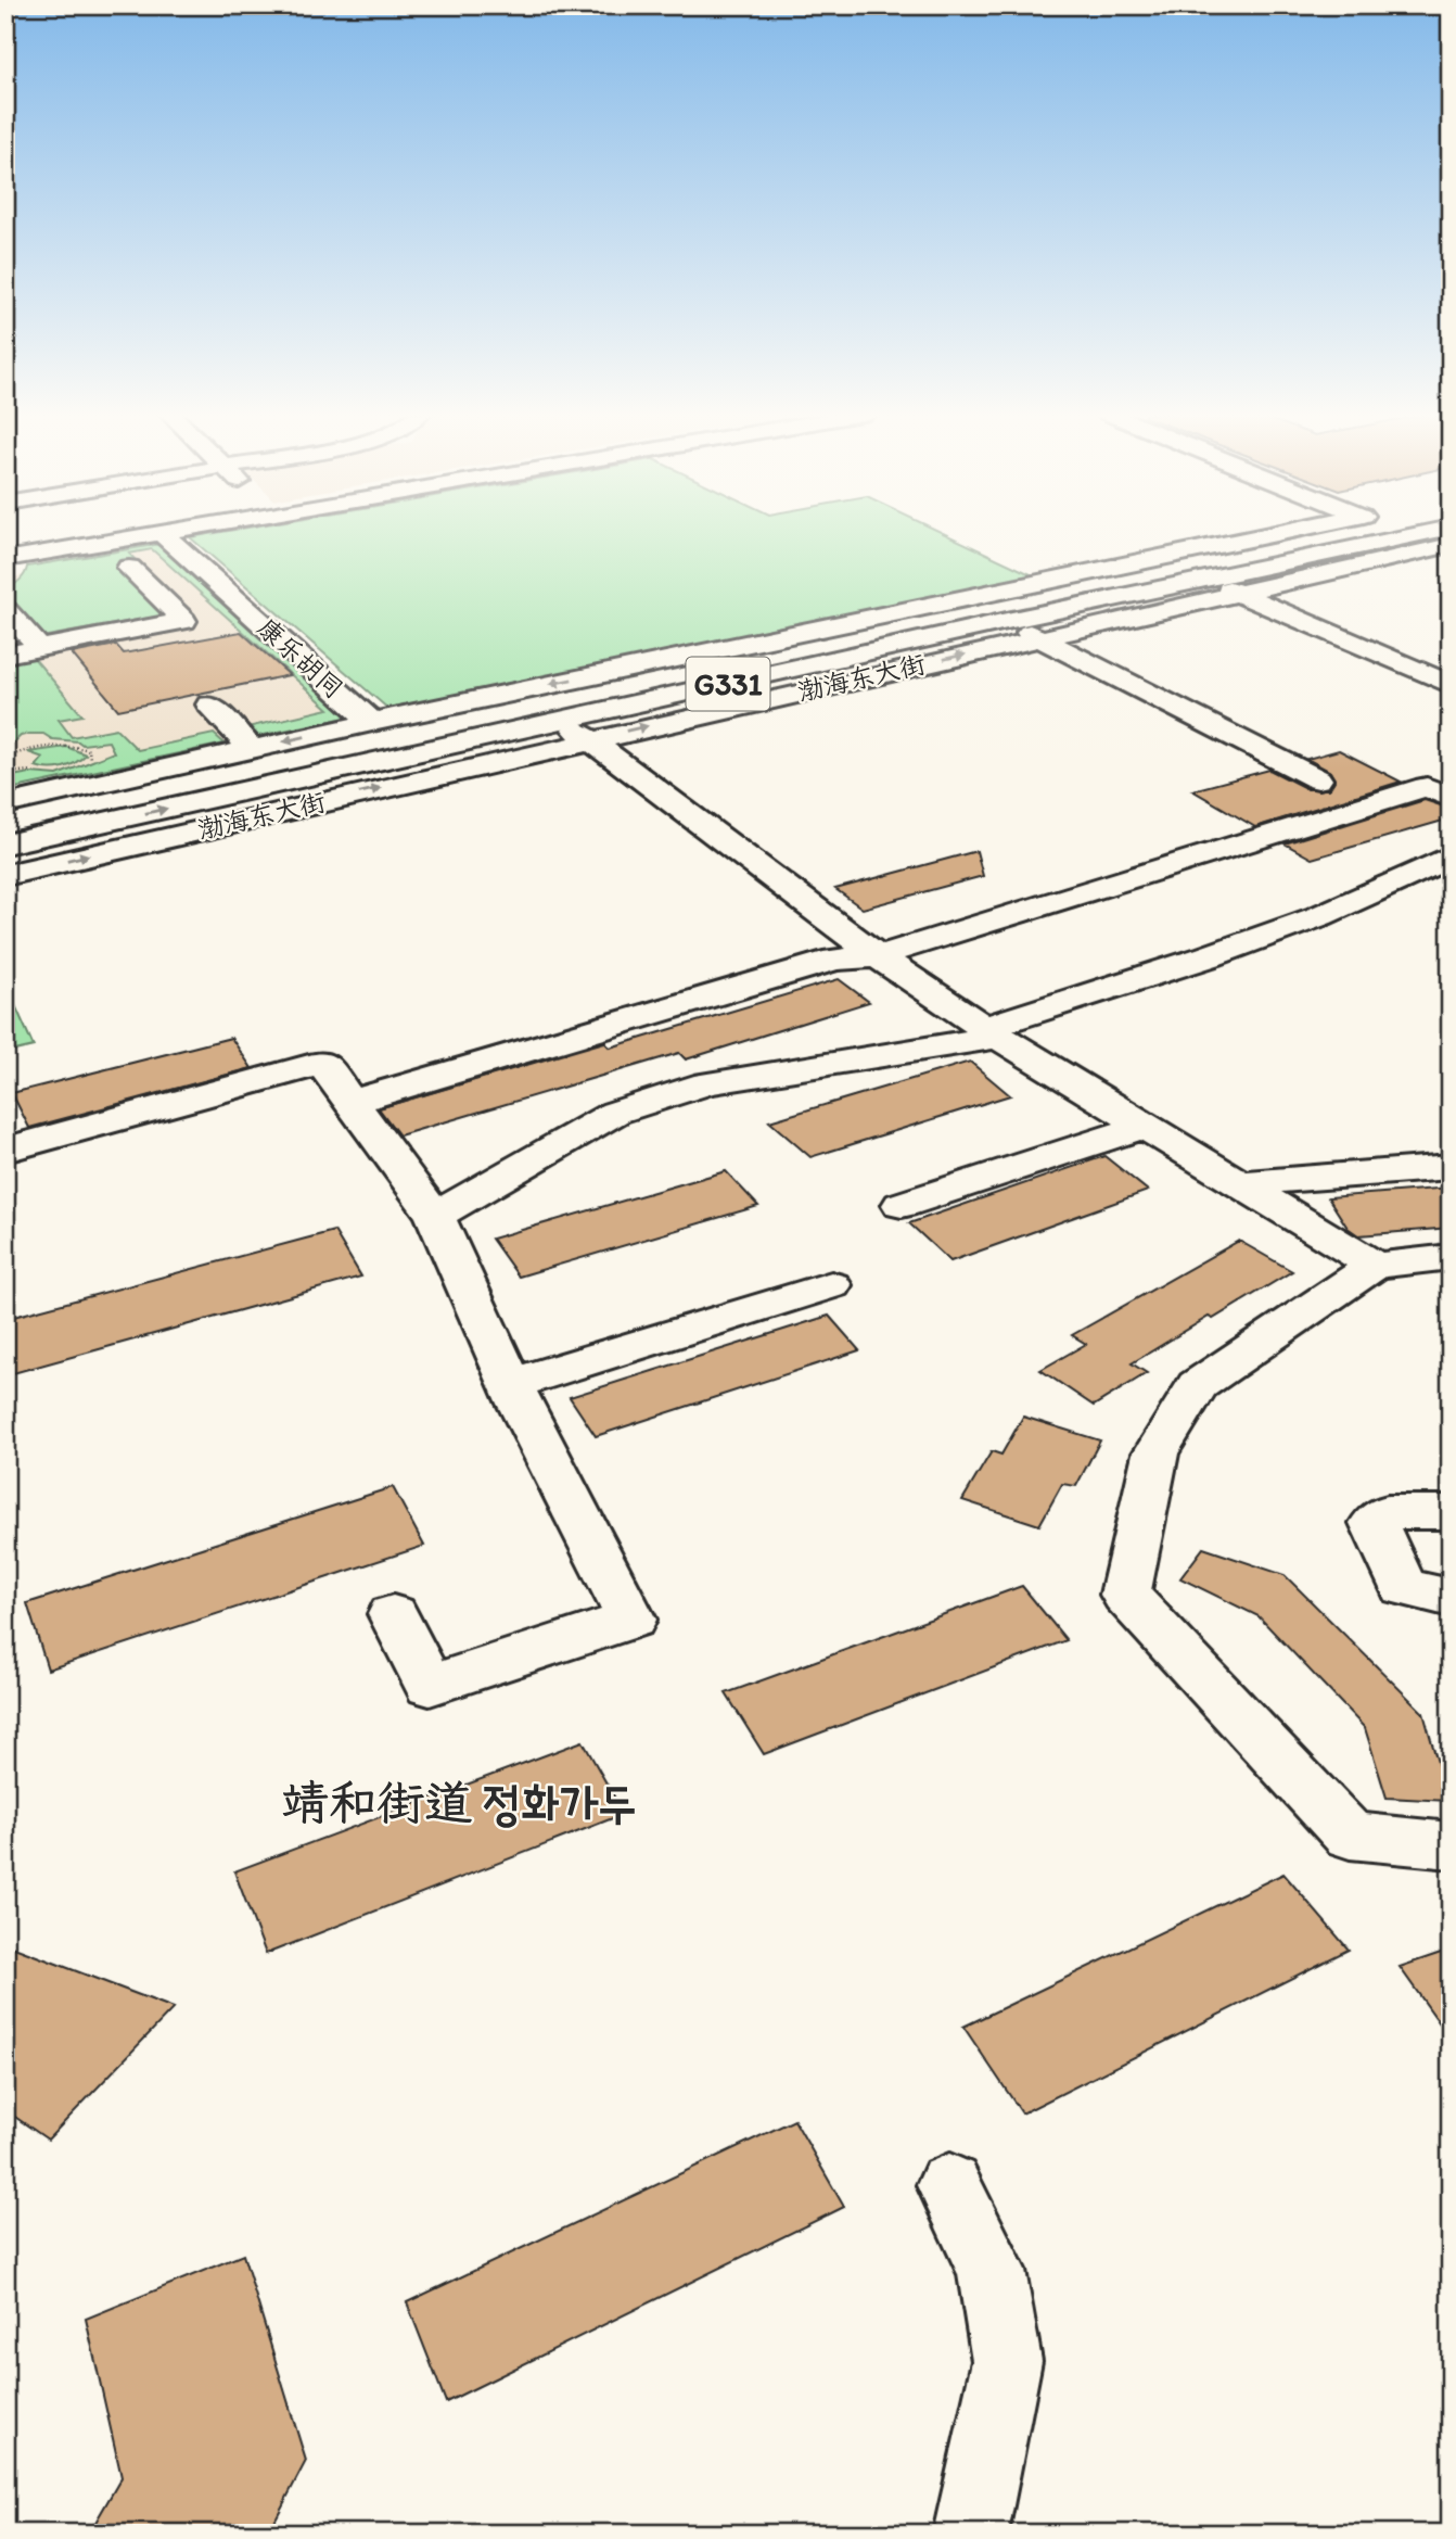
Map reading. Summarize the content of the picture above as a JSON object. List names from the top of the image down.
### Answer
{
  "streets": {
    "main road": ["康乐胡同", "渤海东大街", "G331"]
  },
  "crossings": [
    ["康乐胡同", "渤海东大街"]
  ],
  "districts": ["靖和街道 정화가두"]
}
